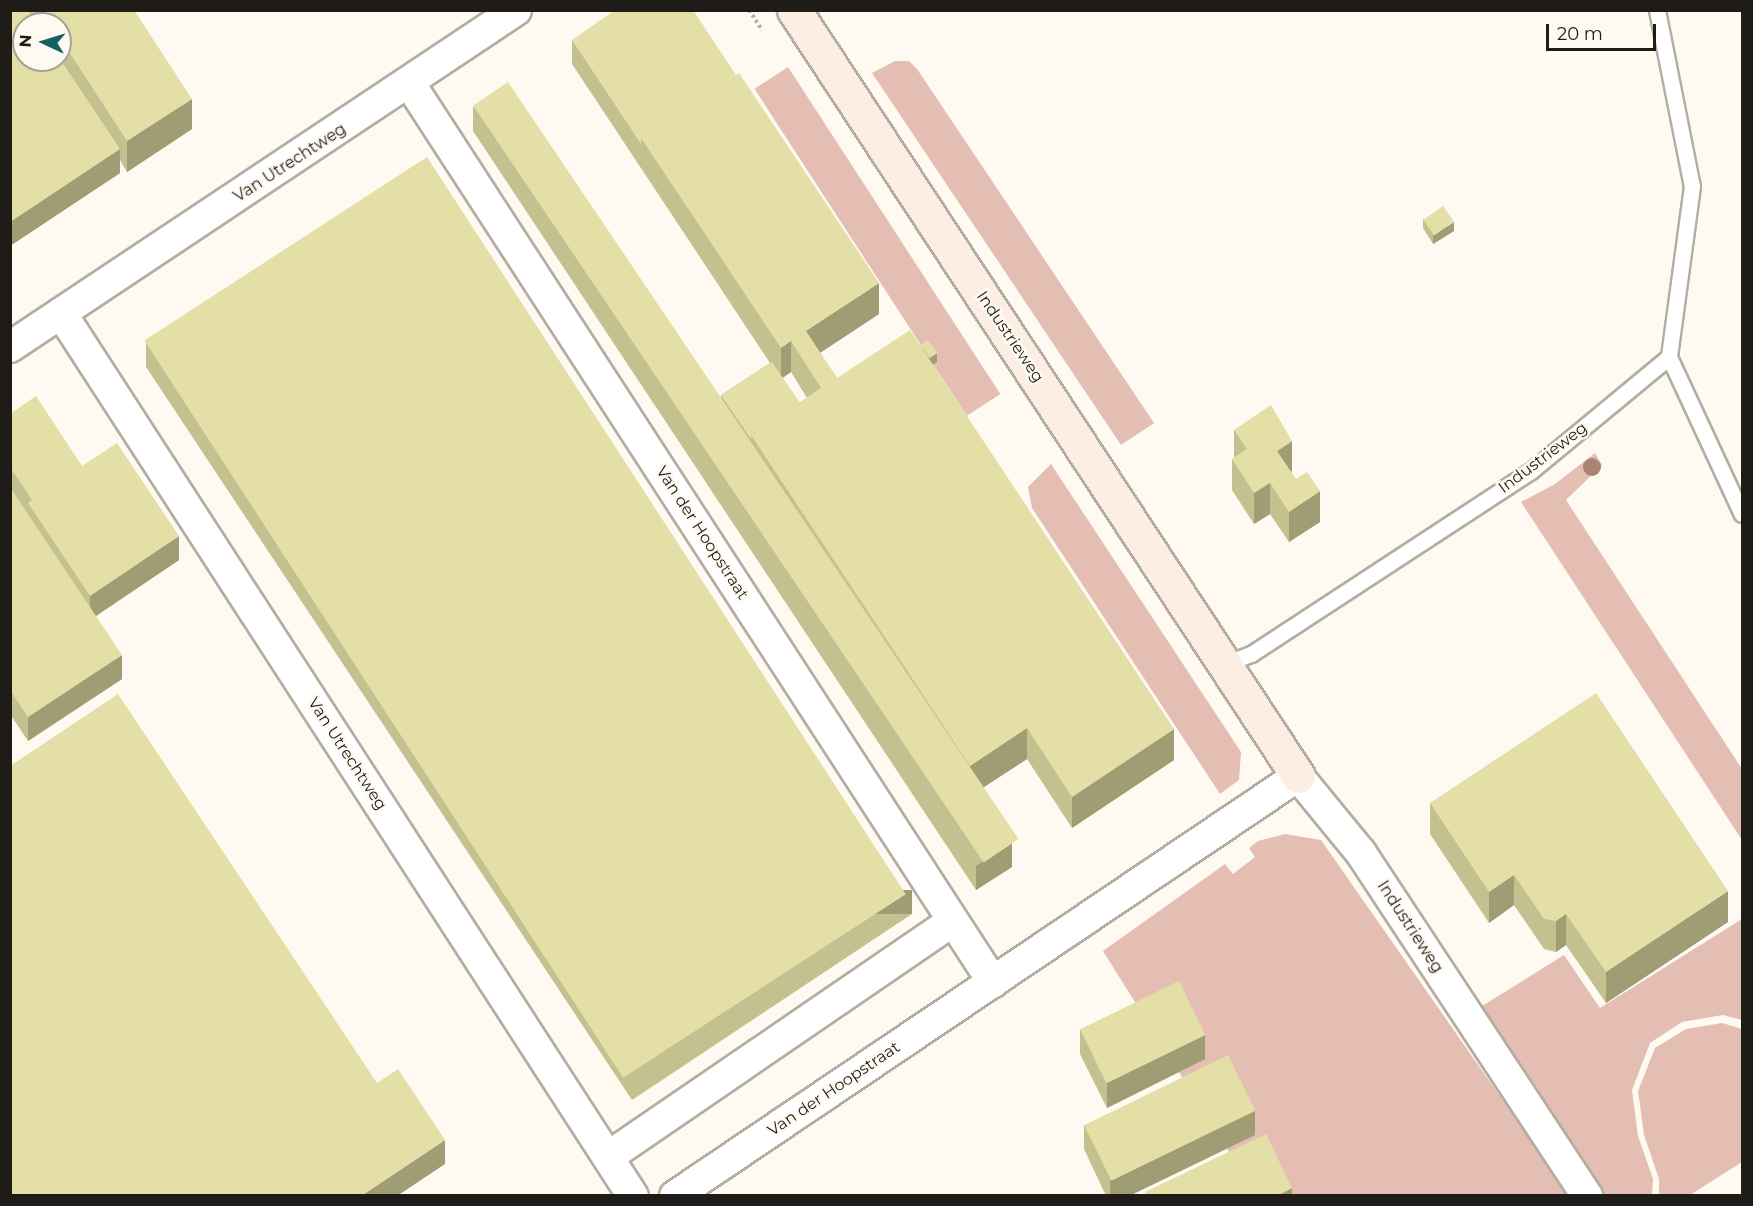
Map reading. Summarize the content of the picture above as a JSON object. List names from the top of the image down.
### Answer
{
  "streets": {
    "street": ["Van Utrechtweg", "Industrieweg", "Van der Hoopstraat"]
  },
  "crossings": [
    ["Van Utrechtweg", "Van der Hoopstraat"],
    ["Industrieweg", "Van der Hoopstraat"]
  ],
  "scale_bar": "20 m",
  "north": "left"
}
